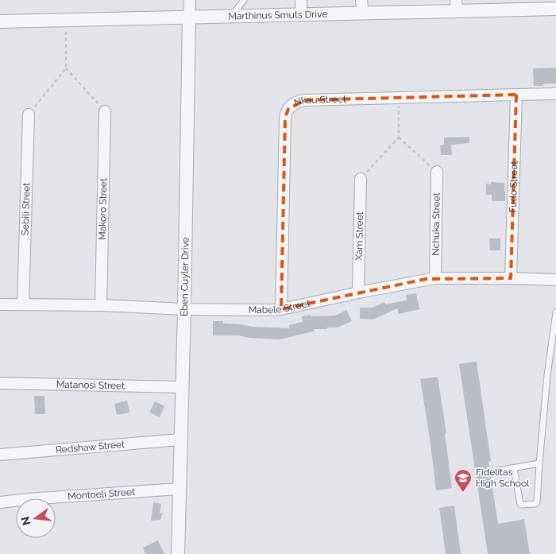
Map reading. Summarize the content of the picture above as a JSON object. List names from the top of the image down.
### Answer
{
  "streets": {
    "street": [
      "Marthinus Smuts Drive",
      "Nkau Street",
      "Fudo Street",
      "Makoro Street",
      "Sebili Street",
      "Nchuka Street",
      "Xam Street",
      "Eben Cuyler Drive",
      "Mabele Street",
      "Matanosi Street",
      "Redshaw Street",
      "Montoeli Street"
    ]
  },
  "crossings": [
    ["Marthinus Smuts Drive", "Eben Cuyler Drive"],
    ["Nkau Street", "Fudo Street"],
    ["Nkau Street", "Mabele Street"],
    ["Fudo Street", "Mabele Street"],
    ["Makoro Street", "Mabele Street"],
    ["Sebili Street", "Mabele Street"],
    ["Nchuka Street", "Mabele Street"],
    ["Xam Street", "Mabele Street"],
    ["Eben Cuyler Drive", "Mabele Street"],
    ["Eben Cuyler Drive", "Matanosi Street"],
    ["Eben Cuyler Drive", "Redshaw Street"],
    ["Eben Cuyler Drive", "Montoeli Street"]
  ],
  "places": {
    "school or university": ["Fidelitas High School"]
  },
  "north": "left"
}
